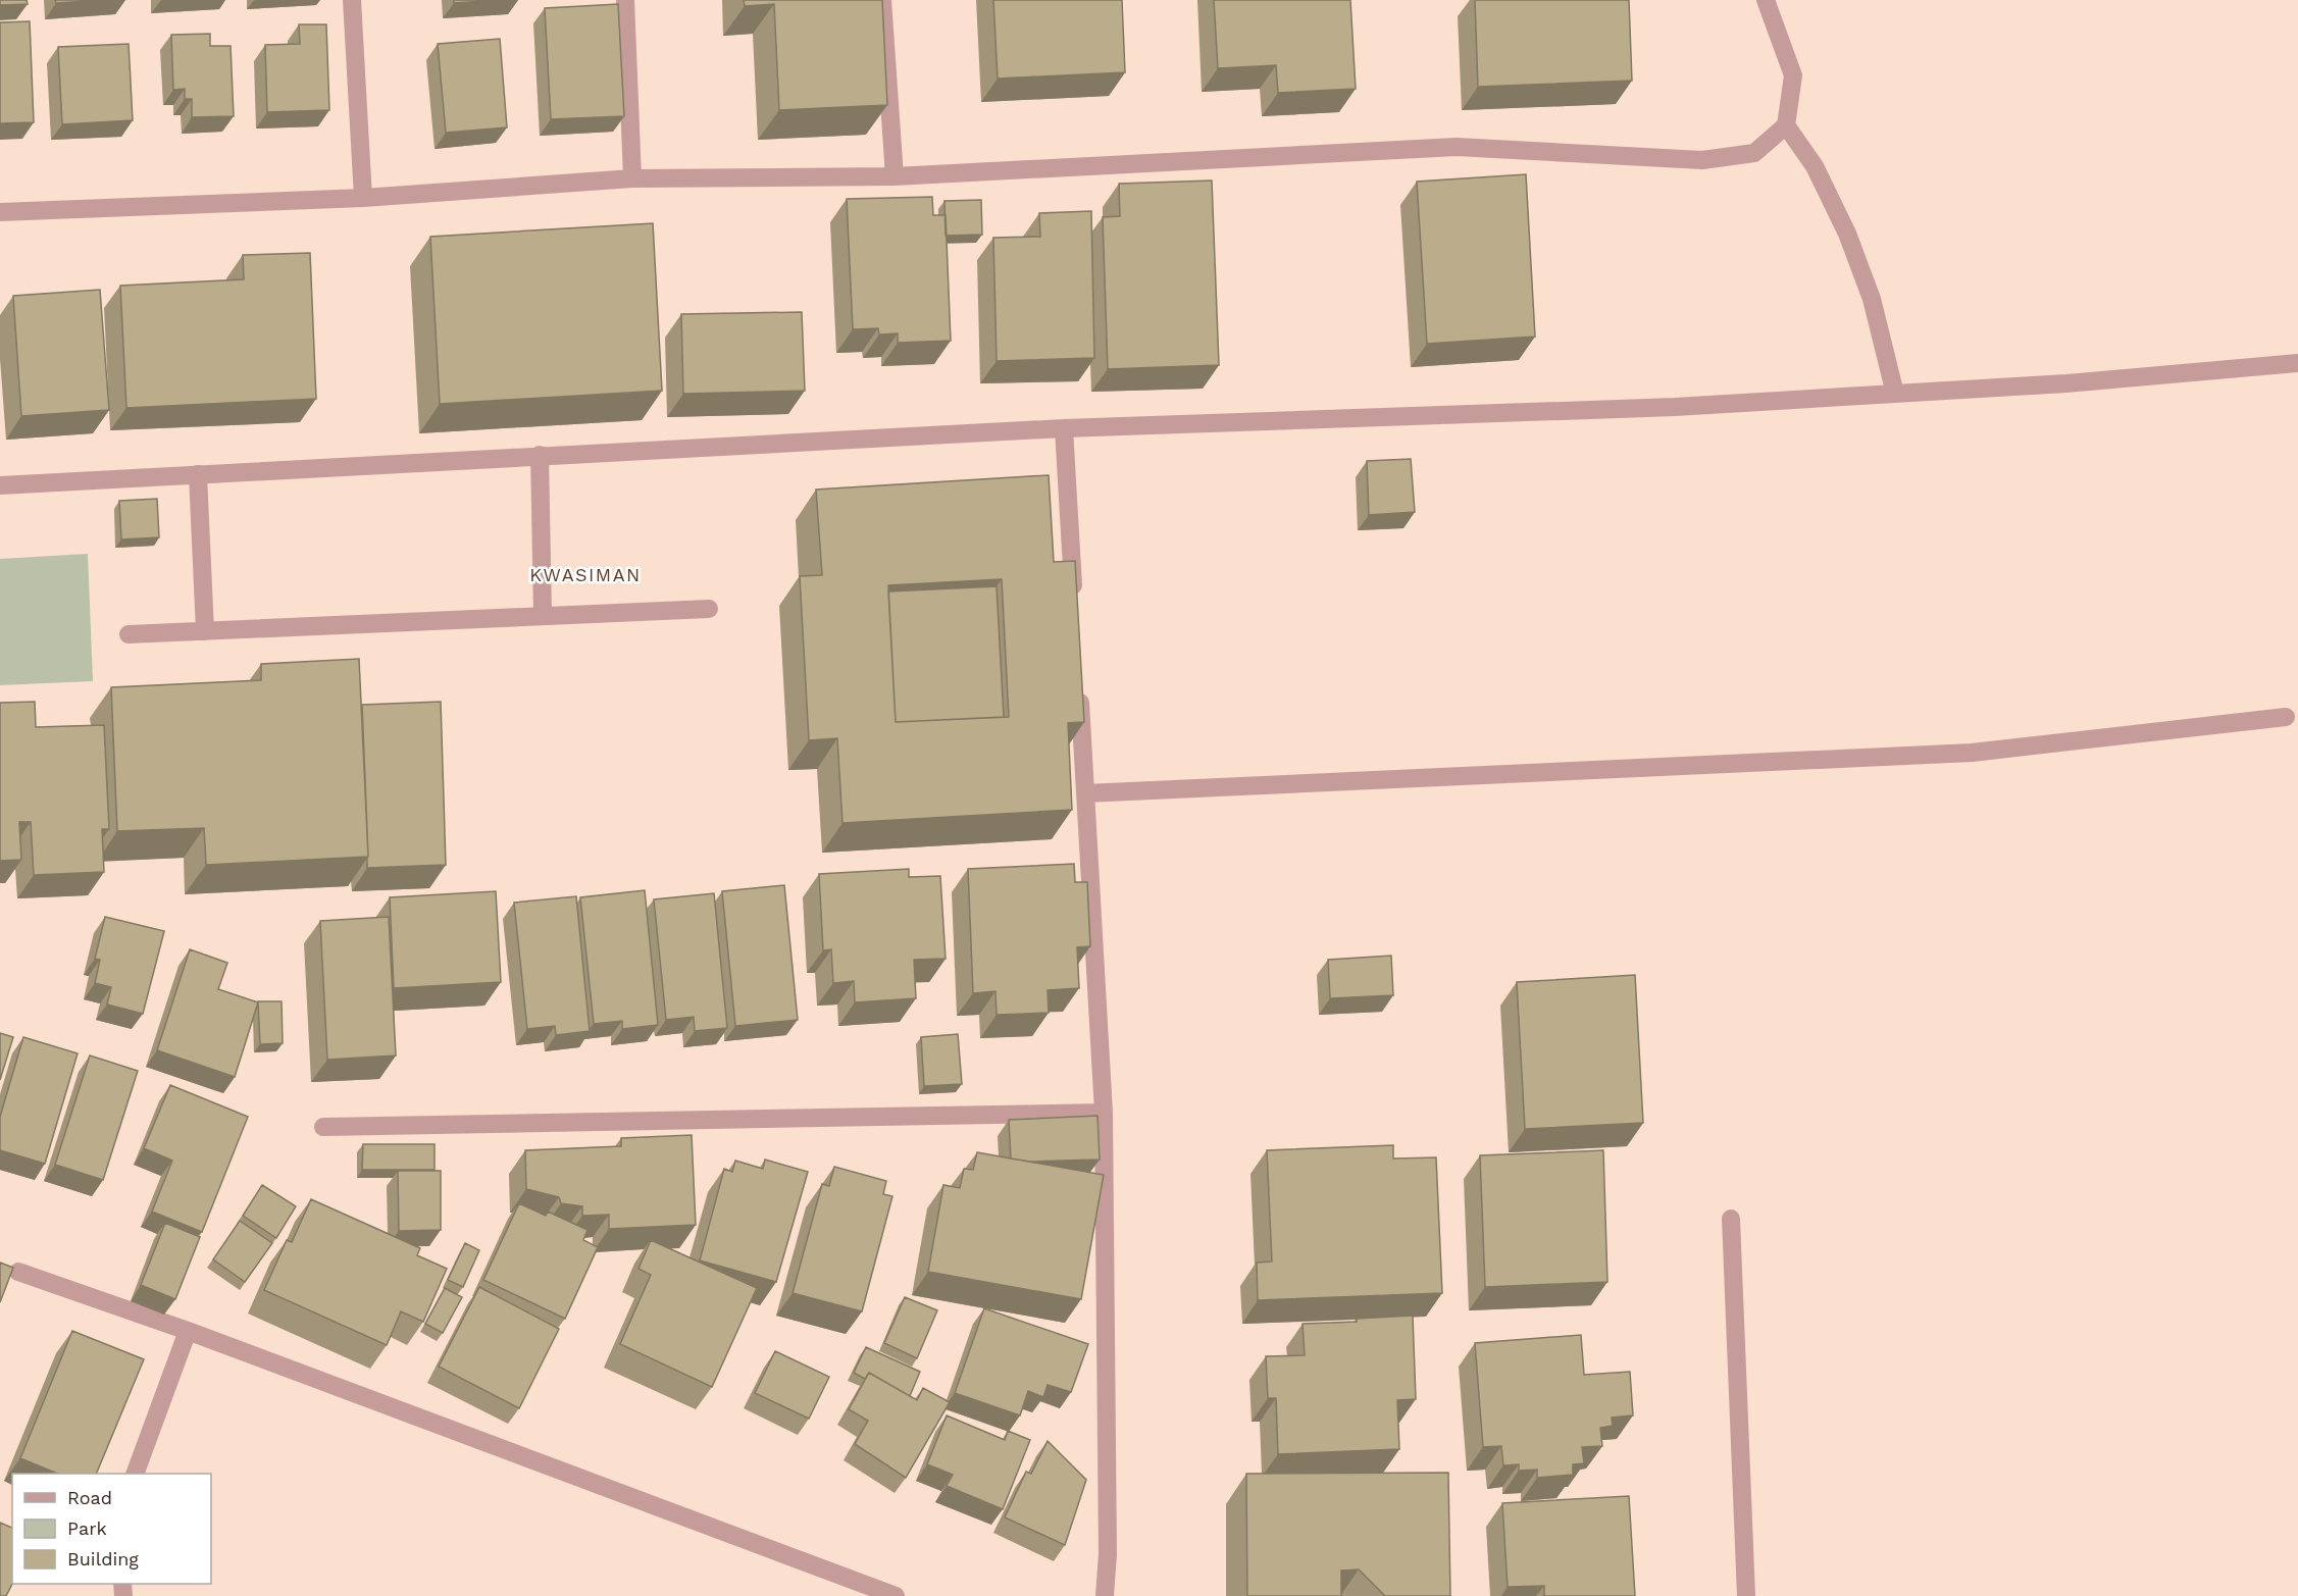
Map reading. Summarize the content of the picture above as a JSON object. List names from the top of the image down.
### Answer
{
  "districts": ["KWASIMAN"],
  "legend": ["Road", "Park", "Building"]
}
